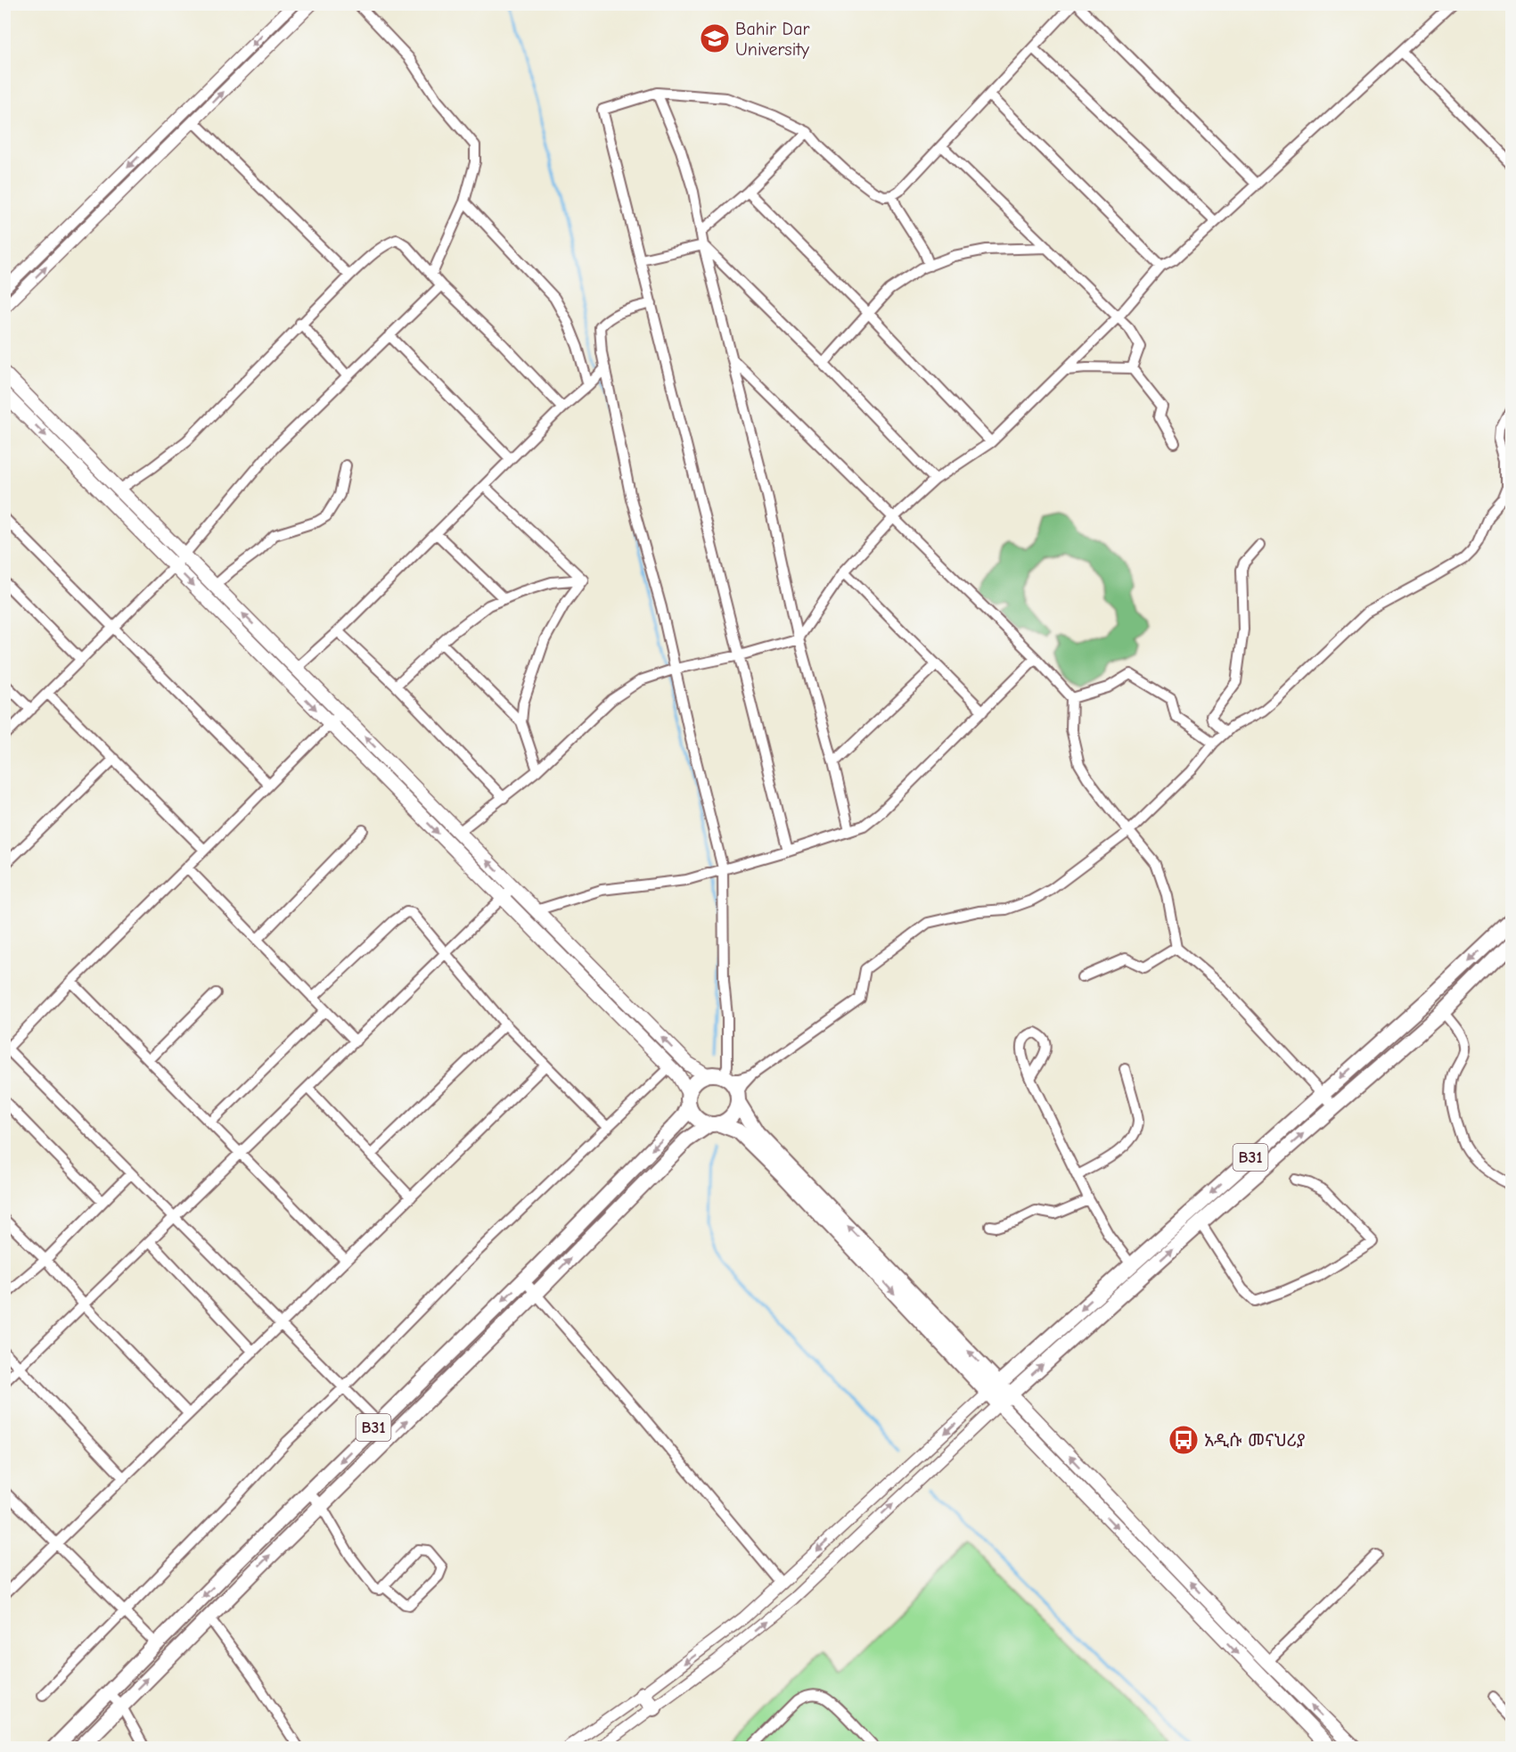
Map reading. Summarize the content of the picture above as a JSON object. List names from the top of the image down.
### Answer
{
  "streets": {
    "main road": ["B31"]
  },
  "places": {
    "school or university": ["Bahir Dar University"],
    "bus stop": ["አዲሱ መናህሪያ"]
  }
}
